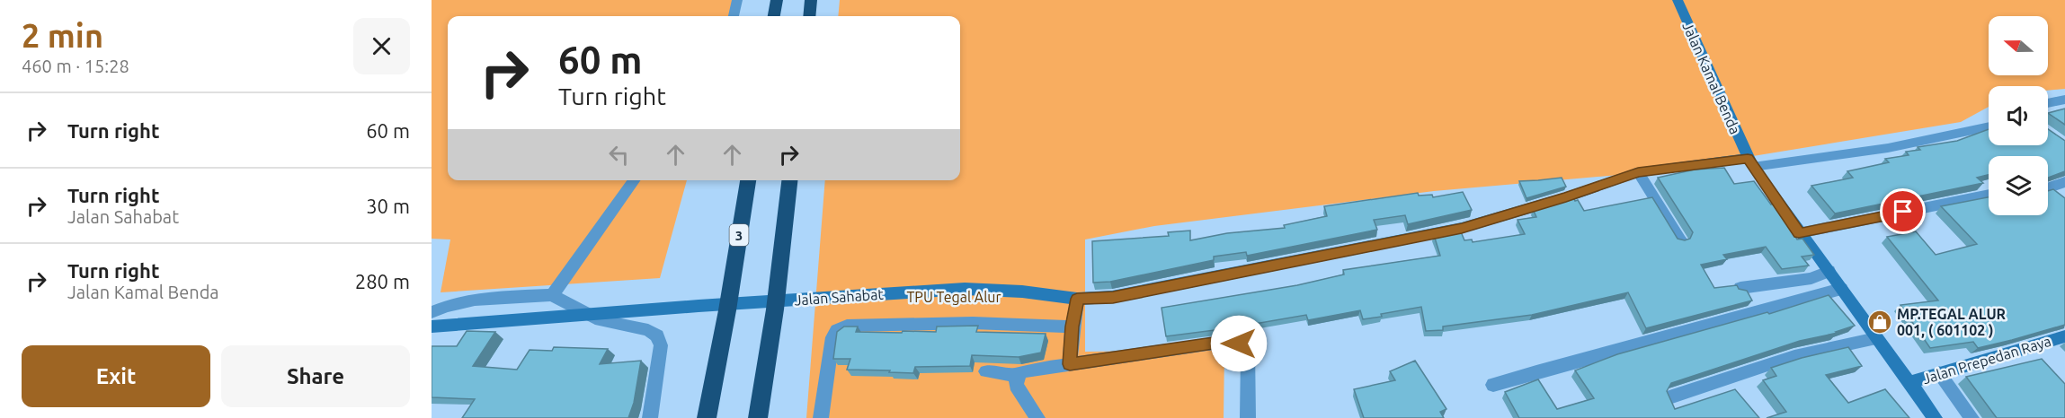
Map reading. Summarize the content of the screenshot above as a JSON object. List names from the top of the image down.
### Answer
{
  "streets": {
    "highway": ["3"],
    "street": ["Jalan Kamal Benda", "Jalan Sahabat", "Jalan Prepedan Raya"]
  },
  "crossings": [
    ["Jalan Kamal Benda", "Jalan Sahabat"],
    ["Jalan Kamal Benda", "Jalan Prepedan Raya"]
  ],
  "parks": ["TPU Tegal Alur"],
  "places": {
    "shop": ["MP.TEGAL ALUR 001, ( 601102 )"]
  },
  "north": "left",
  "page": {
    "heading": ["2 min", "460 m · 15:28"],
    "turn": ["60 m", "Turn right"],
    "list": [
      {
        "name": "Turn right",
        "value": "60 m"
      },
      {
        "name": "Turn right",
        "note": "Jalan Sahabat",
        "value": "30 m"
      },
      {
        "name": "Turn right",
        "note": "Jalan Kamal Benda",
        "value": "280 m"
      }
    ],
    "buttons": ["Exit", "Share"]
  }
}
